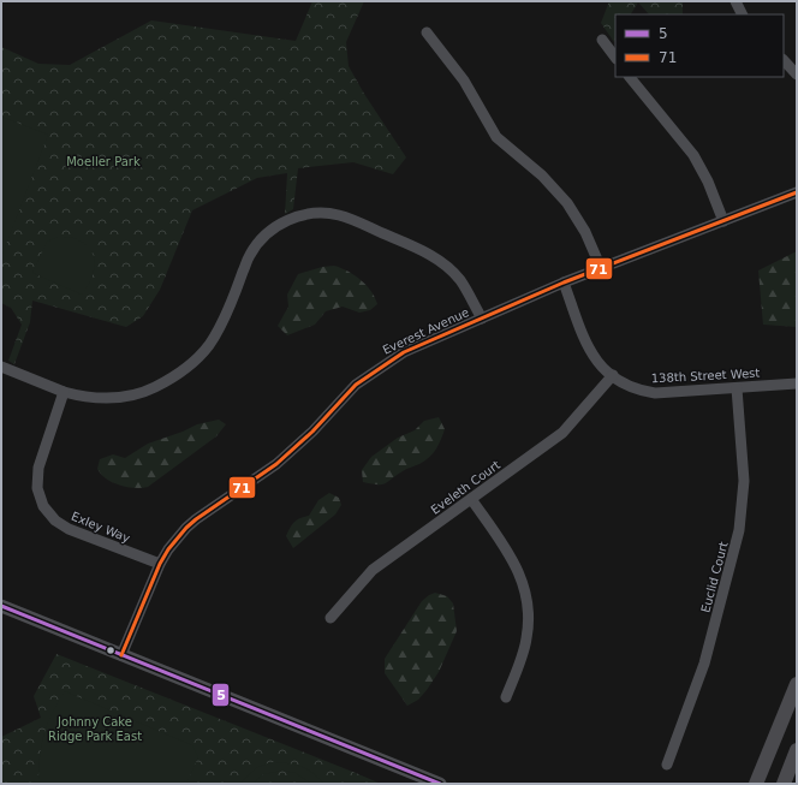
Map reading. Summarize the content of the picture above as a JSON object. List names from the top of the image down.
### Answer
{
  "streets": {
    "street": [
      "Everest Avenue",
      "138th Street West",
      "Eveleth Court",
      "Exley Way",
      "Euclid Court"
    ]
  },
  "crossings": [
    ["Everest Avenue", "138th Street West"],
    ["Everest Avenue", "Exley Way"],
    ["138th Street West", "Eveleth Court"],
    ["138th Street West", "Euclid Court"]
  ],
  "parks": ["Moeller Park", "Johnny Cake Ridge Park East"],
  "lines": ["transit line 71", "transit line 5"],
  "legend": ["5", "71"]
}
